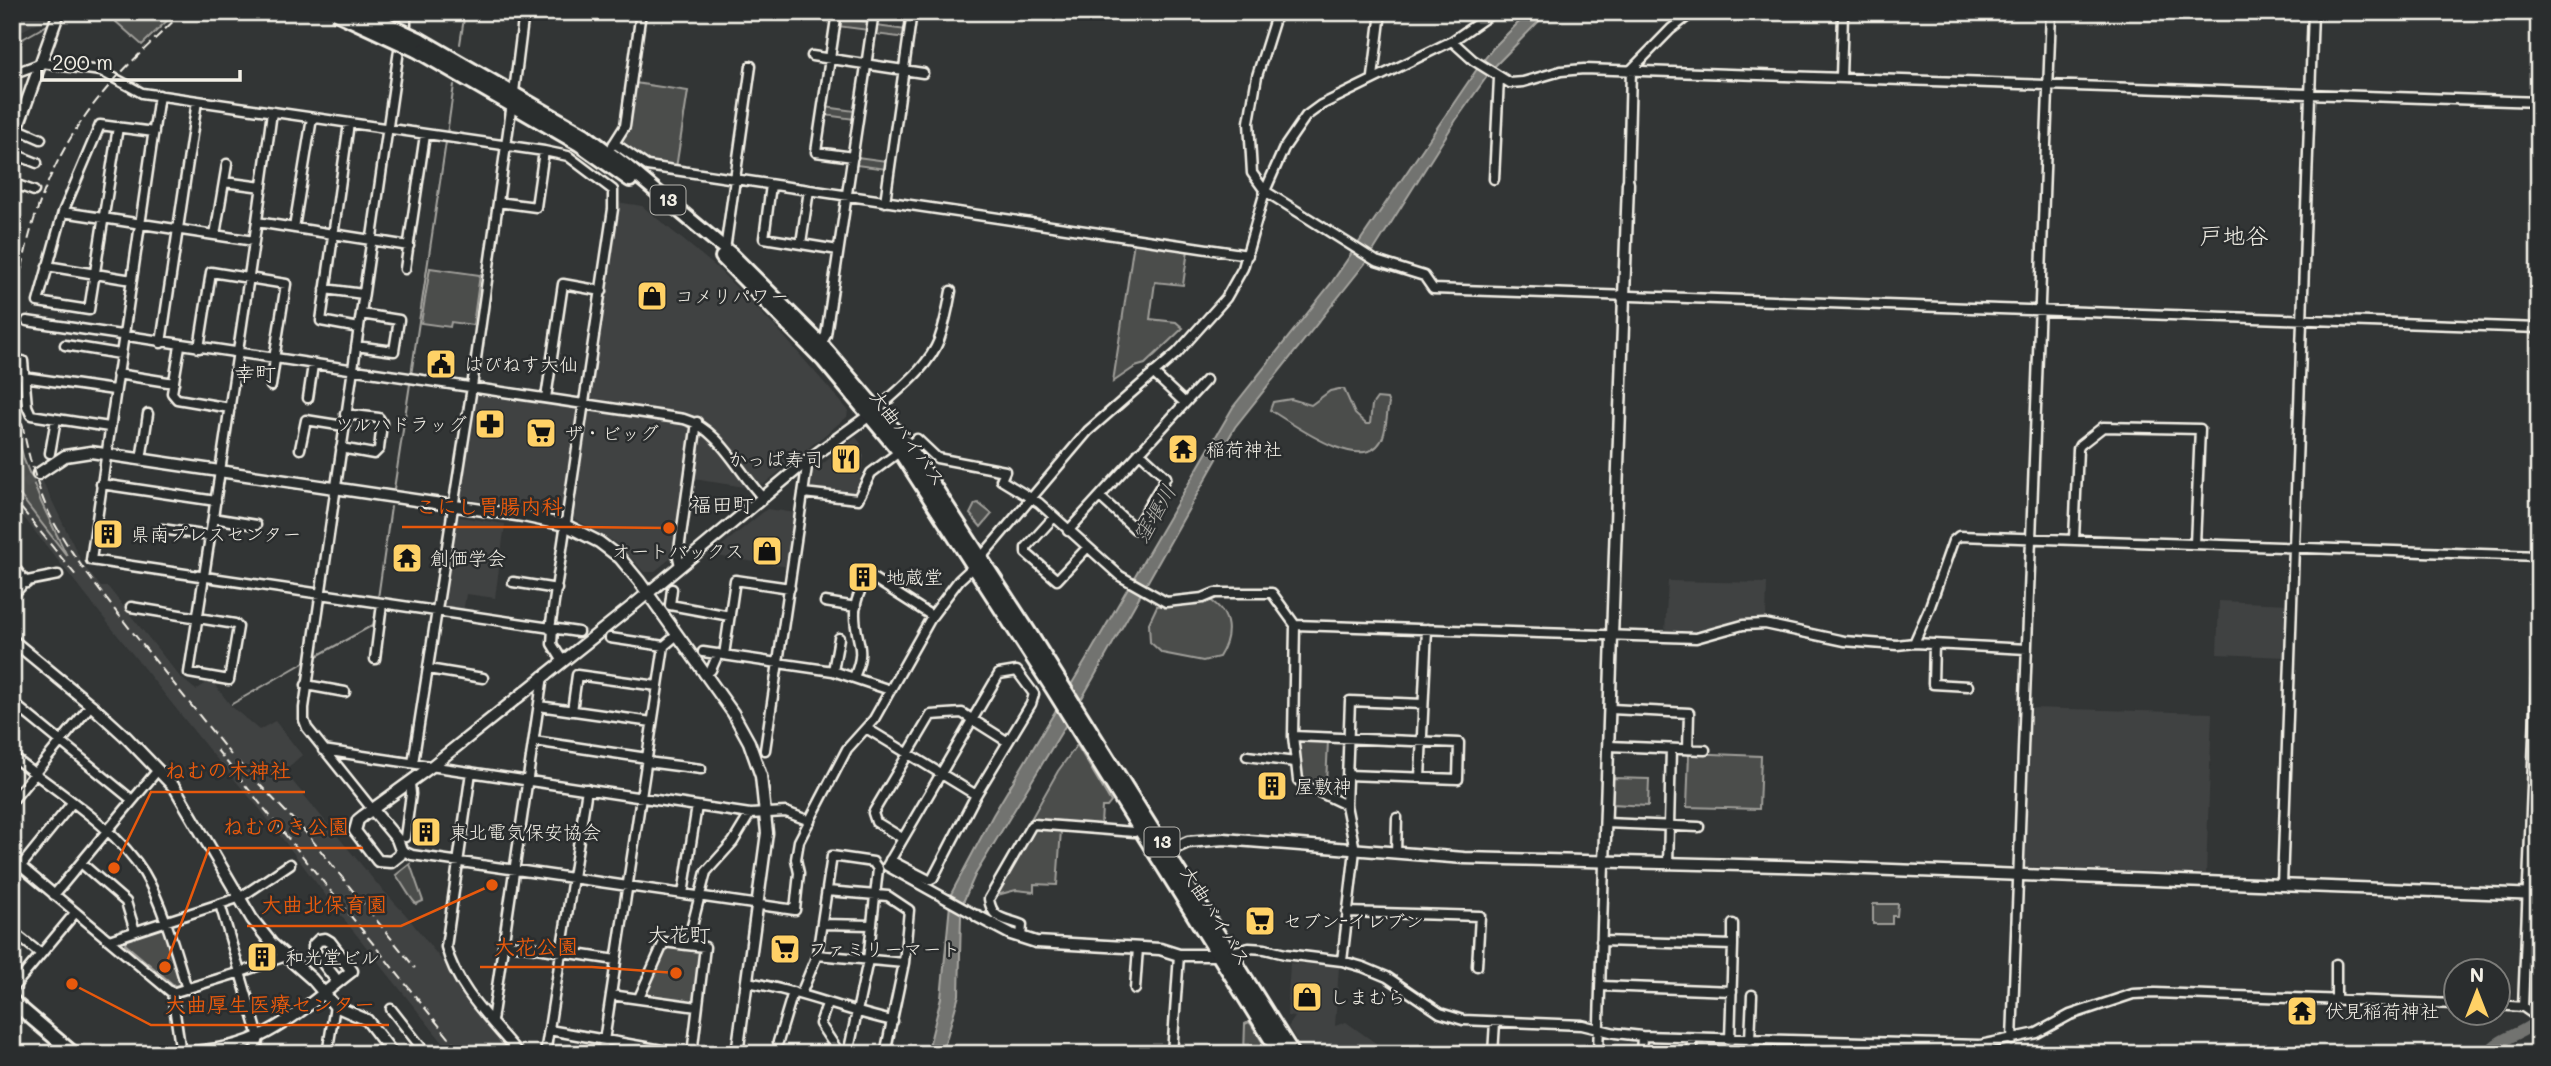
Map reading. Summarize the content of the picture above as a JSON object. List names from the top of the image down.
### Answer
{
  "streets": {
    "main road": ["13", "大曲バイパス"]
  },
  "districts": [
    "戸地谷",
    "幸町",
    "福田町",
    "大花町"
  ],
  "water": ["窪堰川"],
  "places": {
    "shop": ["コメリパワー", "オートバックス", "しまむら"],
    "public building": ["はぴねす大仙"],
    "pharmacy": ["ツルハドラッグ"],
    "supermarket": ["ザ・ビッグ", "セブン-イレブン", "ファミリーマート"],
    "temple": ["稲荷神社", "創価学会", "伏見稲荷神社"],
    "restaurant": ["かっぱ寿司"],
    "other": [
      "こにし胃腸内科",
      "ねむの木神社",
      "大曲北保育園",
      "ねむのき公園",
      "大花公園",
      "大曲厚生医療センター"
    ],
    "building": [
      "県南プレスセンター",
      "地蔵堂",
      "屋敷神",
      "東北電気保安協会",
      "和光堂ビル"
    ]
  },
  "scale_bar": "200 m",
  "north": "top"
}
